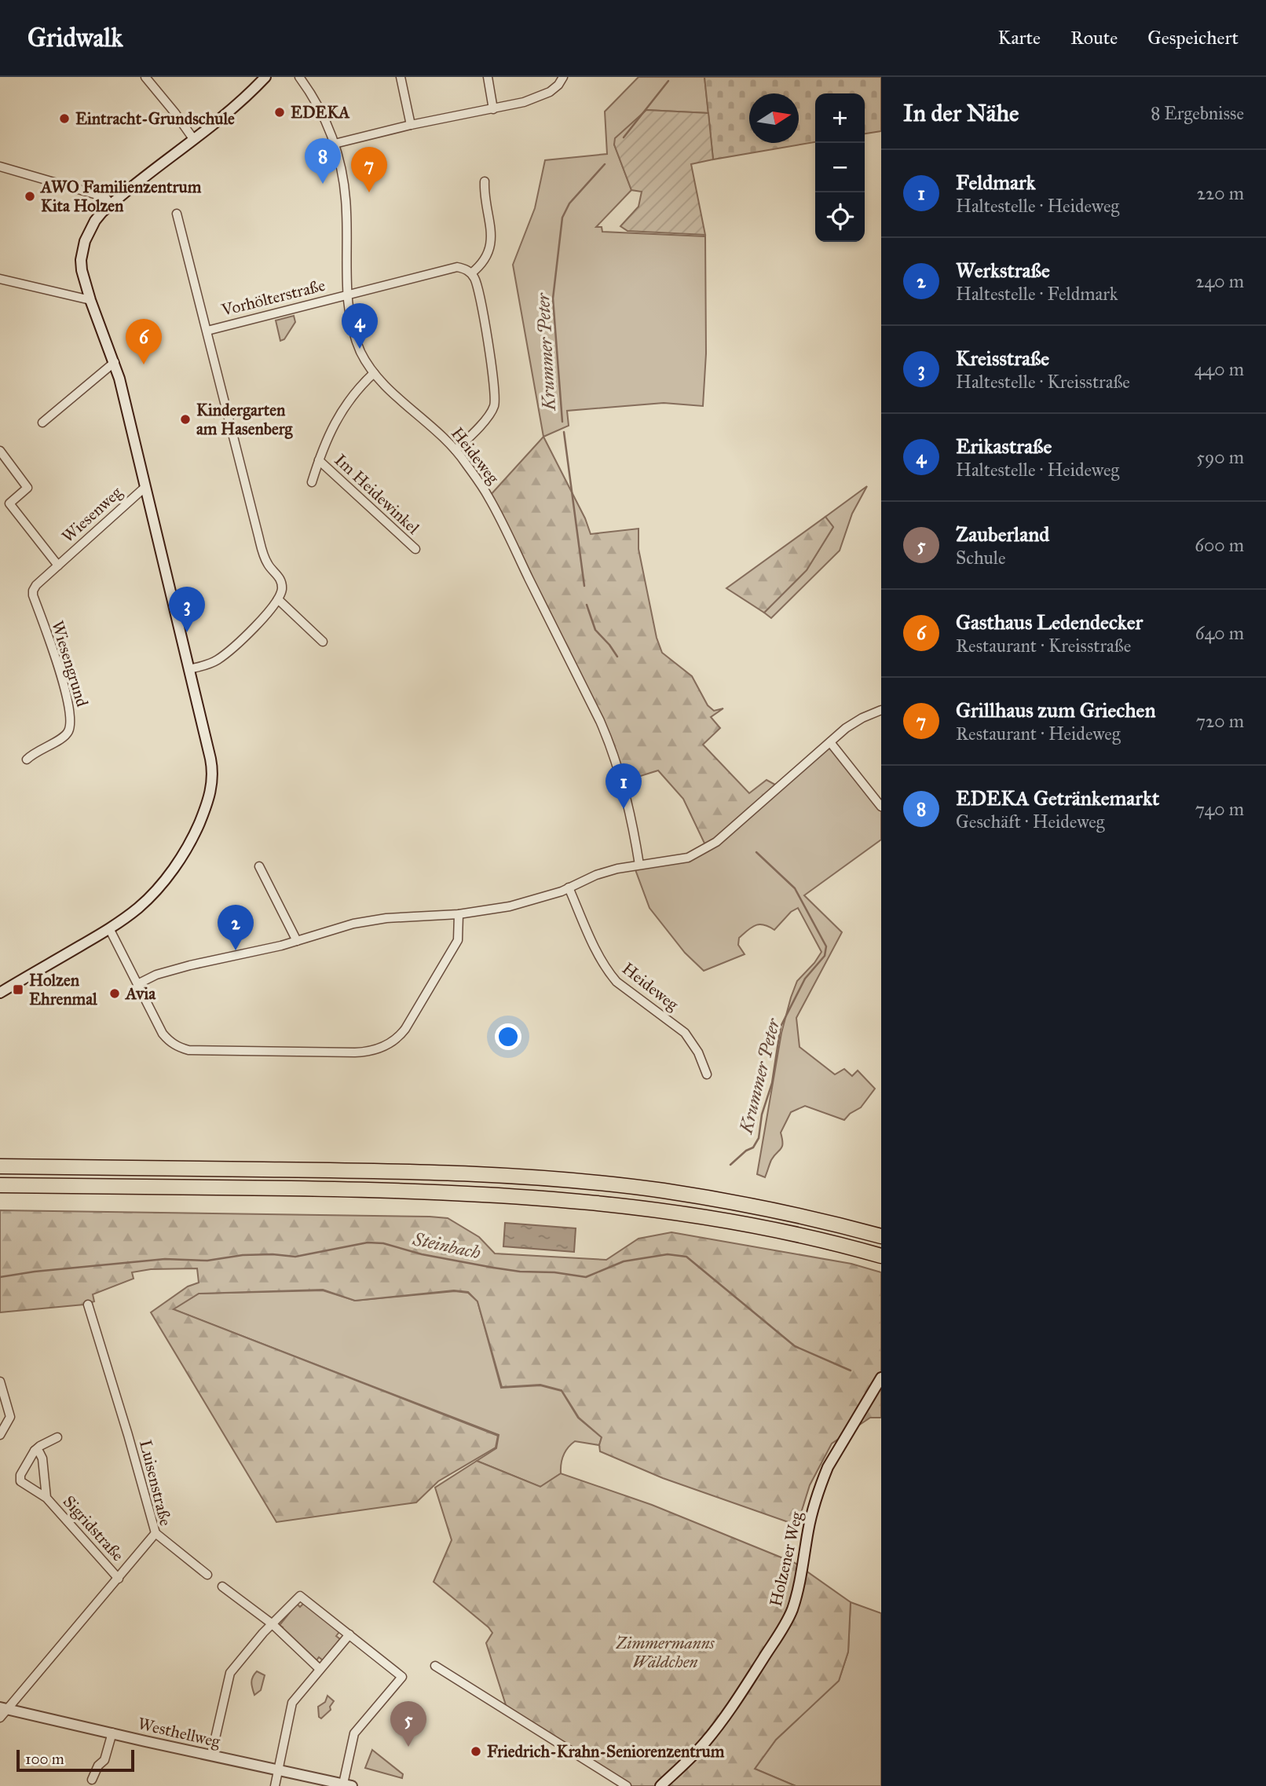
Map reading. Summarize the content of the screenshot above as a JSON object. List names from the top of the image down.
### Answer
{
  "streets": {
    "main road": ["Holzener Weg", "Westhellweg"],
    "street": [
      "Vorhölterstraße",
      "Heideweg",
      "Im Heidewinkel",
      "Wiesenweg",
      "Wiesengrund",
      "Luisenstraße",
      "Sigridstraße"
    ]
  },
  "crossings": [
    ["Vorhölterstraße", "Heideweg"],
    ["Wiesenweg", "Wiesengrund"],
    ["Luisenstraße", "Sigridstraße"],
    ["Luisenstraße", "Westhellweg"]
  ],
  "water": ["Krummer Peter", "Steinbach"],
  "parks": ["Zimmermanns Wäldchen"],
  "places": {
    "other": [
      "EDEKA",
      "Eintracht-Grundschule",
      "AWO Familienzentrum Kita Holzen",
      "Kindergarten am Hasenberg",
      "Avia",
      "Friedrich-Krahn-Seniorenzentrum"
    ],
    "transit": ["Holzen Ehrenmal"]
  },
  "scale_bar": "100 m",
  "north": "right",
  "page": {
    "header": "Gridwalk",
    "nav": ["Karte", "Route", "Gespeichert"],
    "heading": ["In der Nähe", "8 Ergebnisse"],
    "map_buttons": ["+", "−"],
    "pins": [
      "8",
      "7",
      "4",
      "6",
      "3",
      "1",
      "2",
      "5"
    ],
    "list": [
      {
        "mark": "1",
        "name": "Feldmark",
        "note": "Haltestelle · Heideweg",
        "value": "220 m"
      },
      {
        "mark": "2",
        "name": "Werkstraße",
        "note": "Haltestelle · Feldmark",
        "value": "240 m"
      },
      {
        "mark": "3",
        "name": "Kreisstraße",
        "note": "Haltestelle · Kreisstraße",
        "value": "440 m"
      },
      {
        "mark": "4",
        "name": "Erikastraße",
        "note": "Haltestelle · Heideweg",
        "value": "590 m"
      },
      {
        "mark": "5",
        "name": "Zauberland",
        "note": "Schule",
        "value": "600 m"
      },
      {
        "mark": "6",
        "name": "Gasthaus Ledendecker",
        "note": "Restaurant · Kreisstraße",
        "value": "640 m"
      },
      {
        "mark": "7",
        "name": "Grillhaus zum Griechen",
        "note": "Restaurant · Heideweg",
        "value": "720 m"
      },
      {
        "mark": "8",
        "name": "EDEKA Getränkemarkt",
        "note": "Geschäft · Heideweg",
        "value": "740 m"
      }
    ],
    "scale": "100 m"
  }
}
